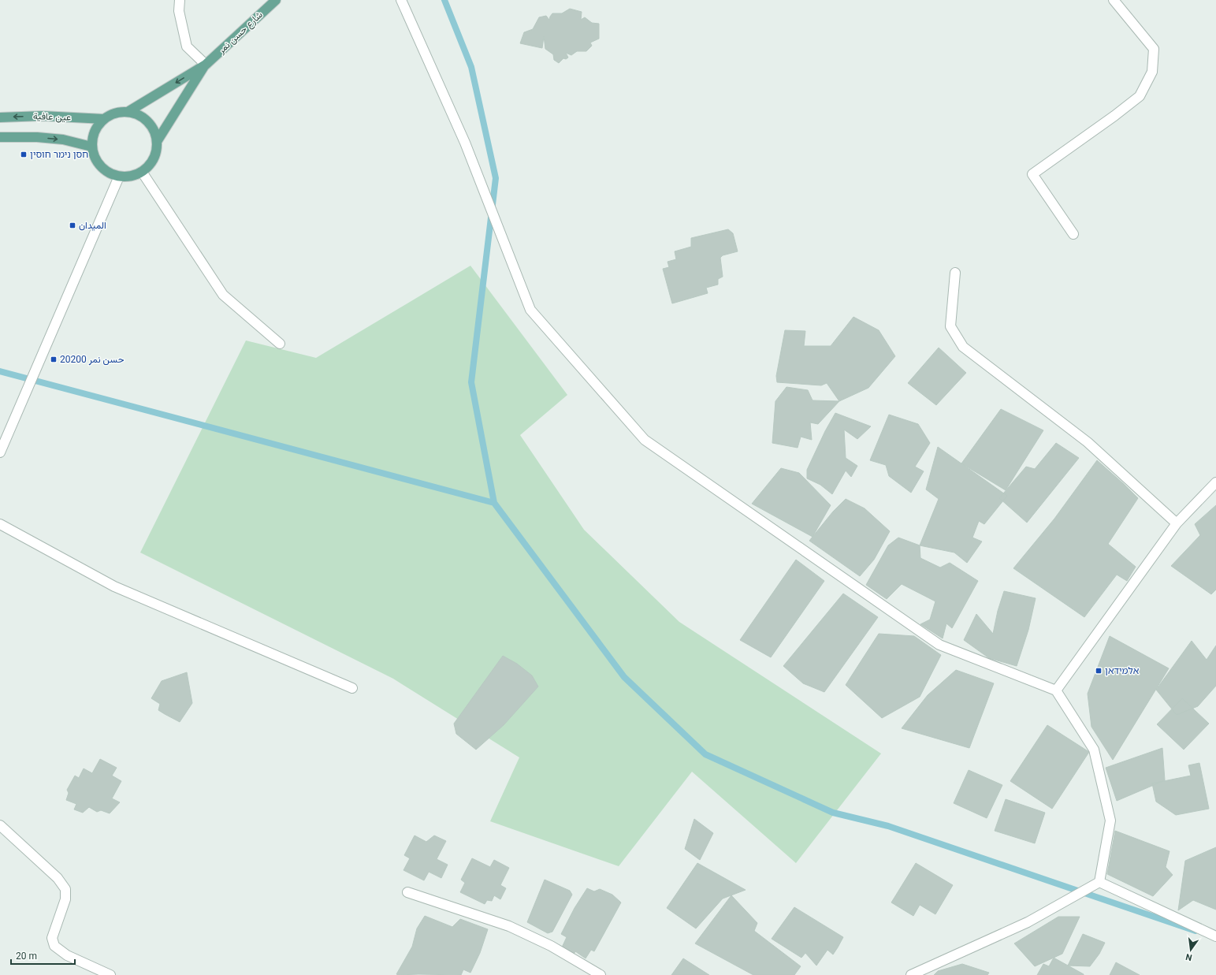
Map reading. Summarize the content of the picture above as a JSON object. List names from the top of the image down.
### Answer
{
  "streets": {
    "main road": ["شارع حسن نمر", "عين عافية"]
  },
  "crossings": [
    ["شارع حسن نمر", "عين عافية"]
  ],
  "places": {
    "transit": [
      "חסן נימר חוסין",
      "الميدان",
      "حسن نمر 20200",
      "אלמידאן"
    ]
  },
  "scale_bar": "20 m",
  "north": "bottom"
}
